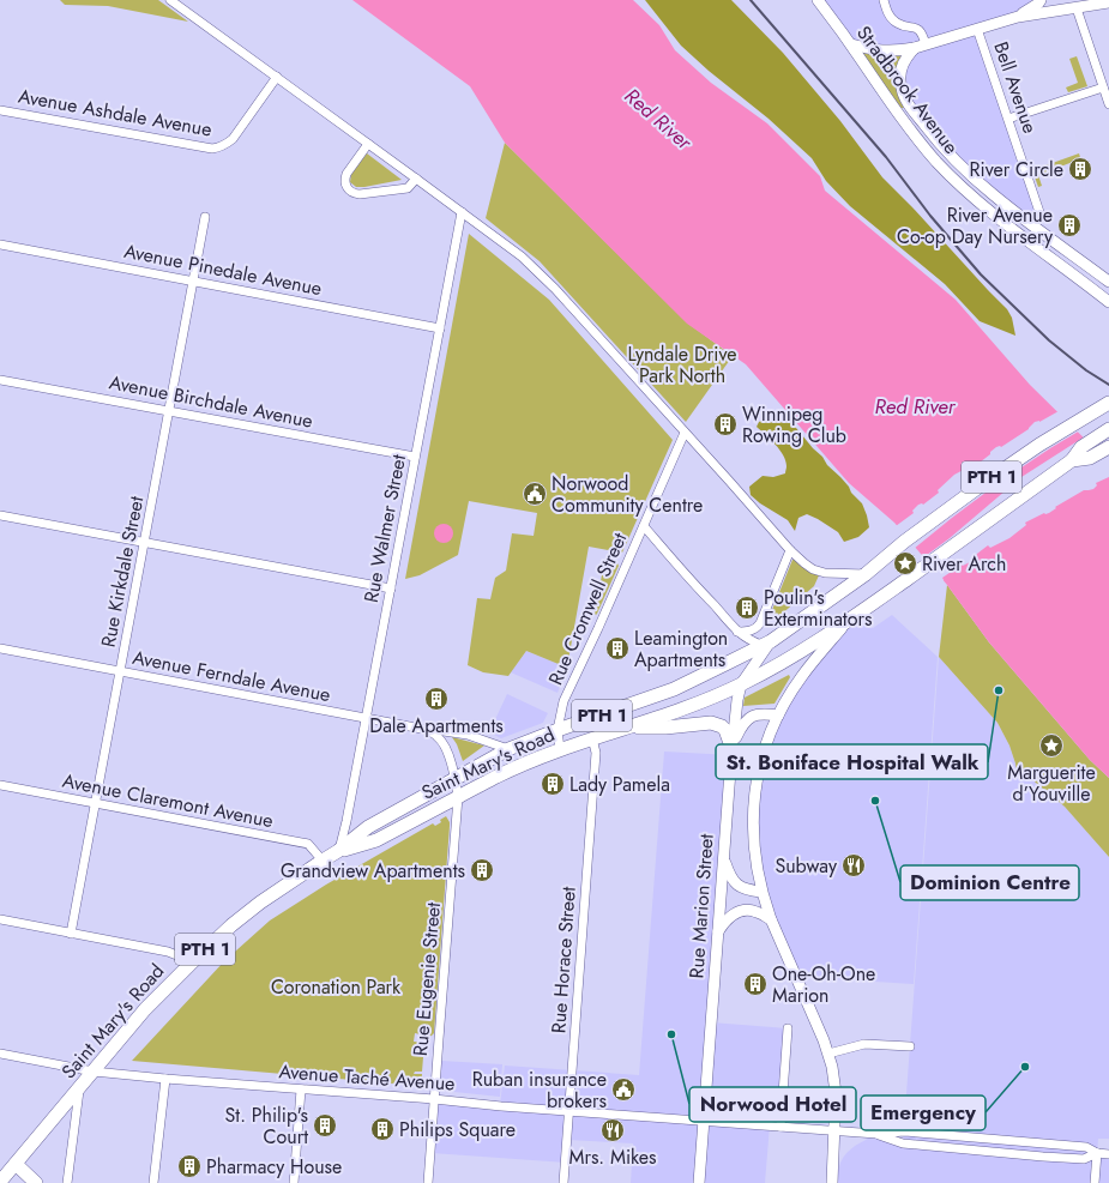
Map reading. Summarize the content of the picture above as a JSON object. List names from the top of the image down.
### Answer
{
  "streets": {
    "highway": ["PTH 1", "Saint Mary's Road"],
    "main road": ["Stradbrook Avenue", "Rue Marion Street"],
    "street": [
      "Bell Avenue",
      "Avenue Ashdale Avenue",
      "Avenue Pinedale Avenue",
      "Avenue Birchdale Avenue",
      "Rue Walmer Street",
      "Rue Kirkdale Street",
      "Rue Cromwell Street",
      "Avenue Ferndale Avenue",
      "Avenue Claremont Avenue",
      "Rue Horace Street",
      "Rue Eugenie Street",
      "Avenue Taché Avenue"
    ]
  },
  "crossings": [
    ["Avenue Pinedale Avenue", "Rue Walmer Street"],
    ["Avenue Pinedale Avenue", "Rue Kirkdale Street"],
    ["Avenue Birchdale Avenue", "Rue Walmer Street"],
    ["Avenue Birchdale Avenue", "Rue Kirkdale Street"],
    ["PTH 1", "Saint Mary's Road"],
    ["Rue Walmer Street", "Avenue Ferndale Avenue"],
    ["Rue Walmer Street", "Saint Mary's Road"],
    ["Rue Kirkdale Street", "Avenue Ferndale Avenue"],
    ["Rue Kirkdale Street", "Avenue Claremont Avenue"],
    ["Rue Cromwell Street", "Saint Mary's Road"],
    ["Avenue Ferndale Avenue", "Saint Mary's Road"],
    ["Saint Mary's Road", "Avenue Claremont Avenue"],
    ["Saint Mary's Road", "Rue Marion Street"],
    ["Saint Mary's Road", "Rue Horace Street"],
    ["Saint Mary's Road", "Rue Eugenie Street"],
    ["Saint Mary's Road", "Avenue Taché Avenue"],
    ["Rue Marion Street", "Avenue Taché Avenue"],
    ["Rue Horace Street", "Avenue Taché Avenue"],
    ["Rue Eugenie Street", "Avenue Taché Avenue"]
  ],
  "water": ["Red River"],
  "parks": ["Lyndale Drive Park North", "Coronation Park"],
  "places": {
    "building": [
      "River Circle",
      "River Avenue Co-op Day Nursery",
      "Winnipeg Rowing Club",
      "Poulin's Exterminators",
      "Leamington Apartments",
      "Dale Apartments",
      "Lady Pamela",
      "Grandview Apartments",
      "One-Oh-One Marion",
      "St. Philip's Court",
      "Philips Square",
      "Pharmacy House"
    ],
    "public building": ["Norwood Community Centre", "Ruban insurance brokers"],
    "place": ["River Arch", "Marguerite d’Youville"],
    "other": [
      "St. Boniface Hospital Walk",
      "Dominion Centre",
      "Norwood Hotel",
      "Emergency"
    ],
    "restaurant": ["Subway", "Mrs. Mikes"]
  }
}
